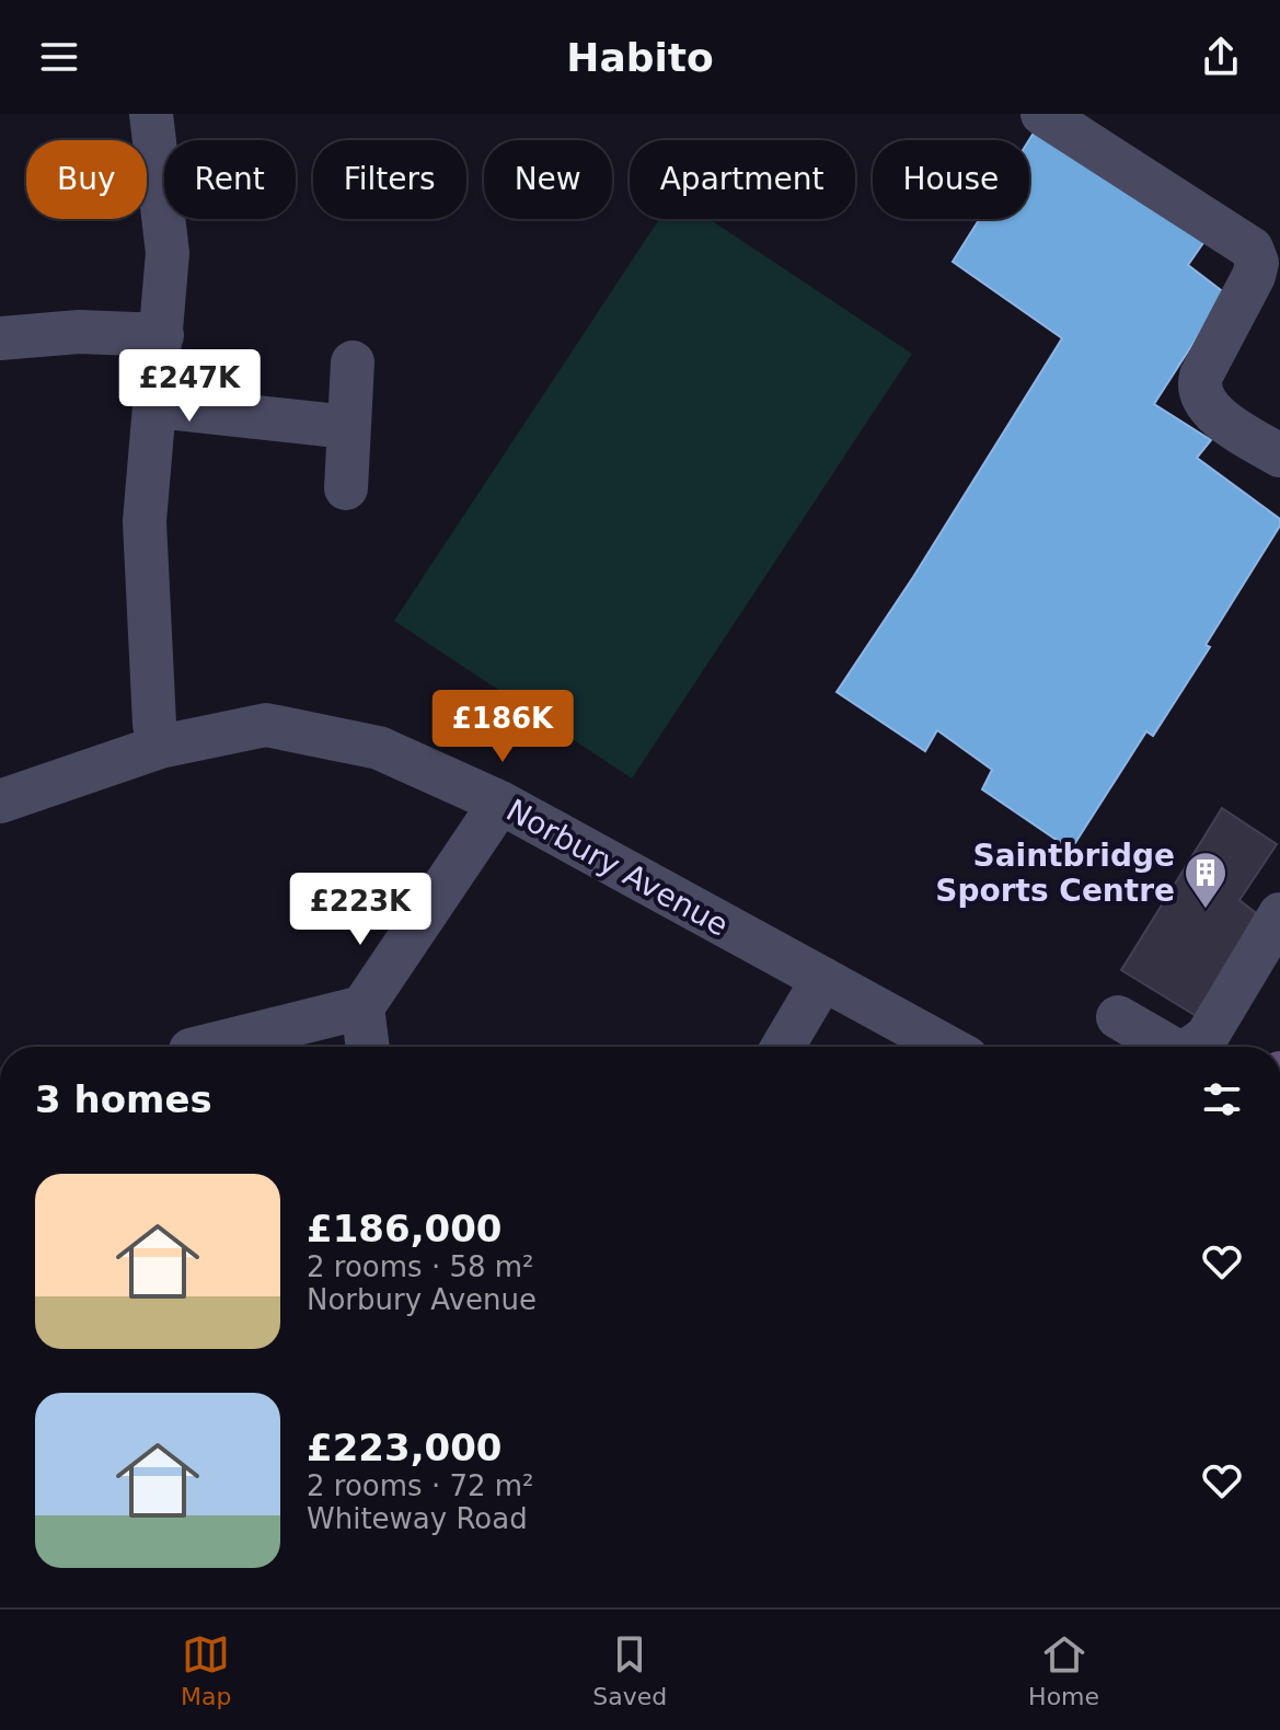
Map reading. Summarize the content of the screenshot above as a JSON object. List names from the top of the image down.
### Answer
{
  "streets": {
    "street": ["Norbury Avenue"]
  },
  "places": {
    "building": ["Saintbridge Sports Centre"]
  },
  "page": {
    "header": "Habito",
    "chip": [
      "Buy",
      "Rent",
      "Filters",
      "New",
      "Apartment",
      "House"
    ],
    "price": ["£247K", "£186K", "£223K"],
    "heading": "3 homes",
    "list": [
      {
        "name": "£186,000",
        "note": "2 rooms · 58 m² · Norbury Avenue"
      },
      {
        "name": "£223,000",
        "note": "2 rooms · 72 m² · Whiteway Road"
      }
    ],
    "tabs": ["Map", "Saved", "Home"]
  }
}
